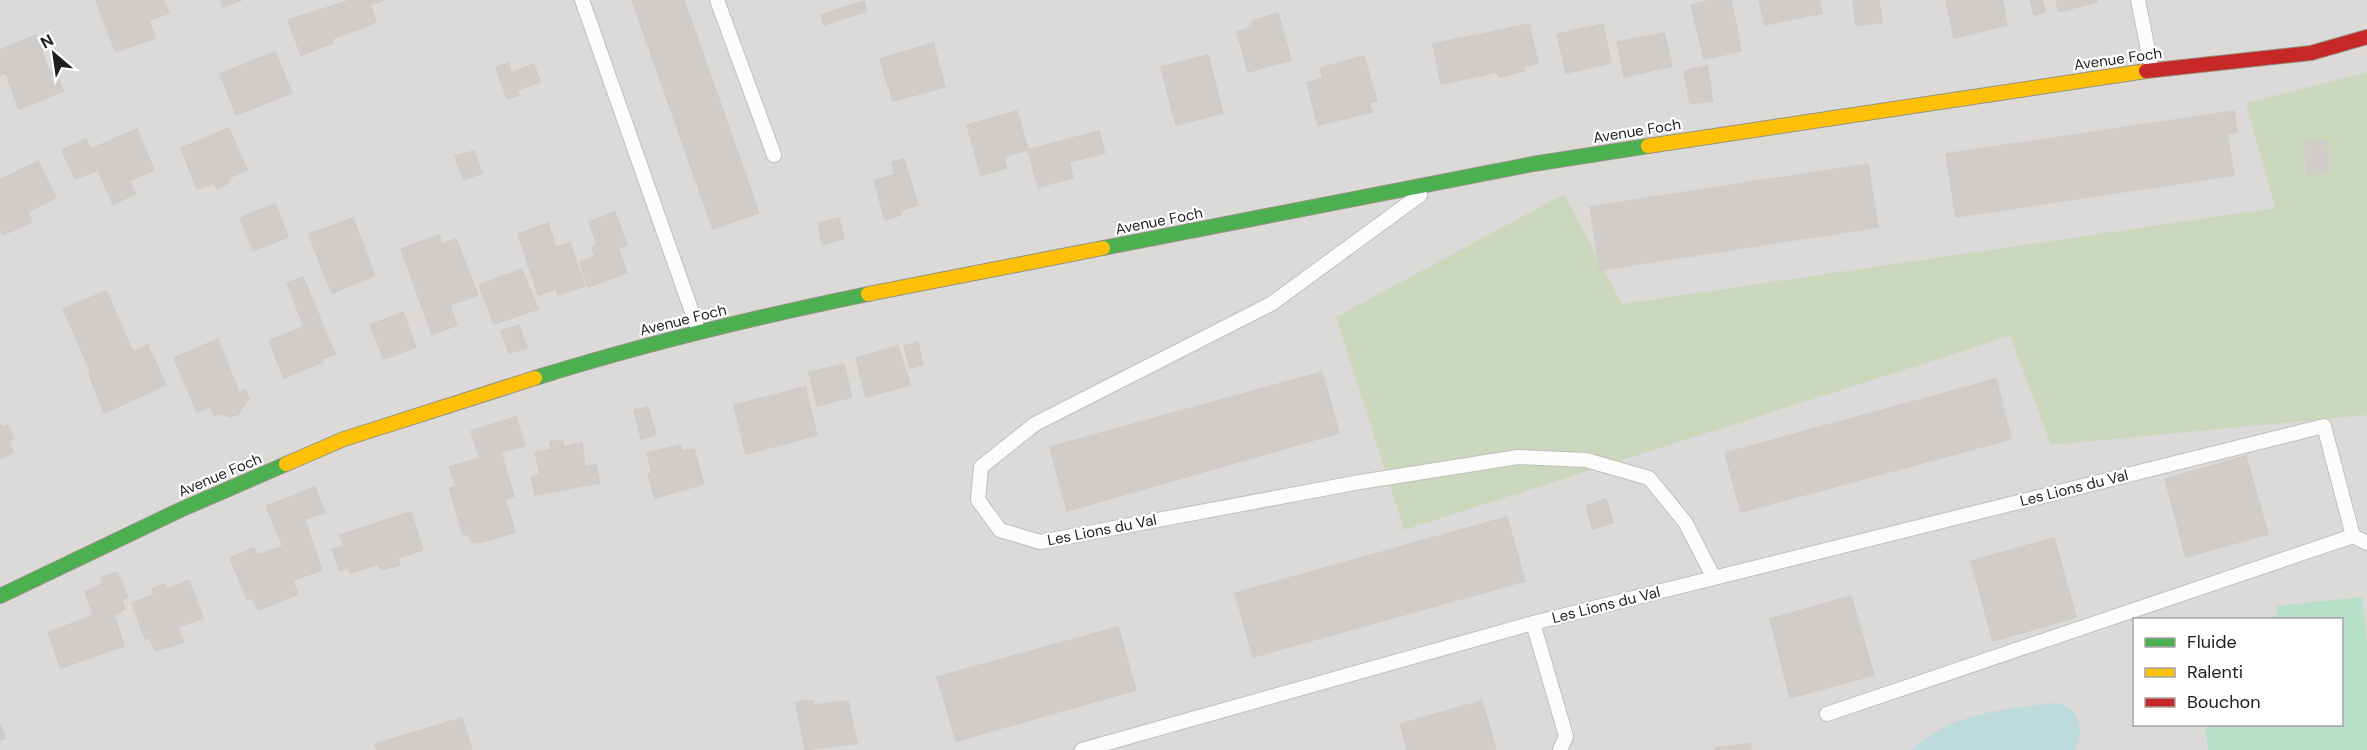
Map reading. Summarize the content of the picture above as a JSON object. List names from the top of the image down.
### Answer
{
  "streets": {
    "street": ["Avenue Foch"],
    "lane": ["Les Lions du Val"]
  },
  "crossings": [
    ["Avenue Foch", "Les Lions du Val"]
  ],
  "legend": ["Fluide", "Ralenti", "Bouchon"],
  "north": "top left"
}
